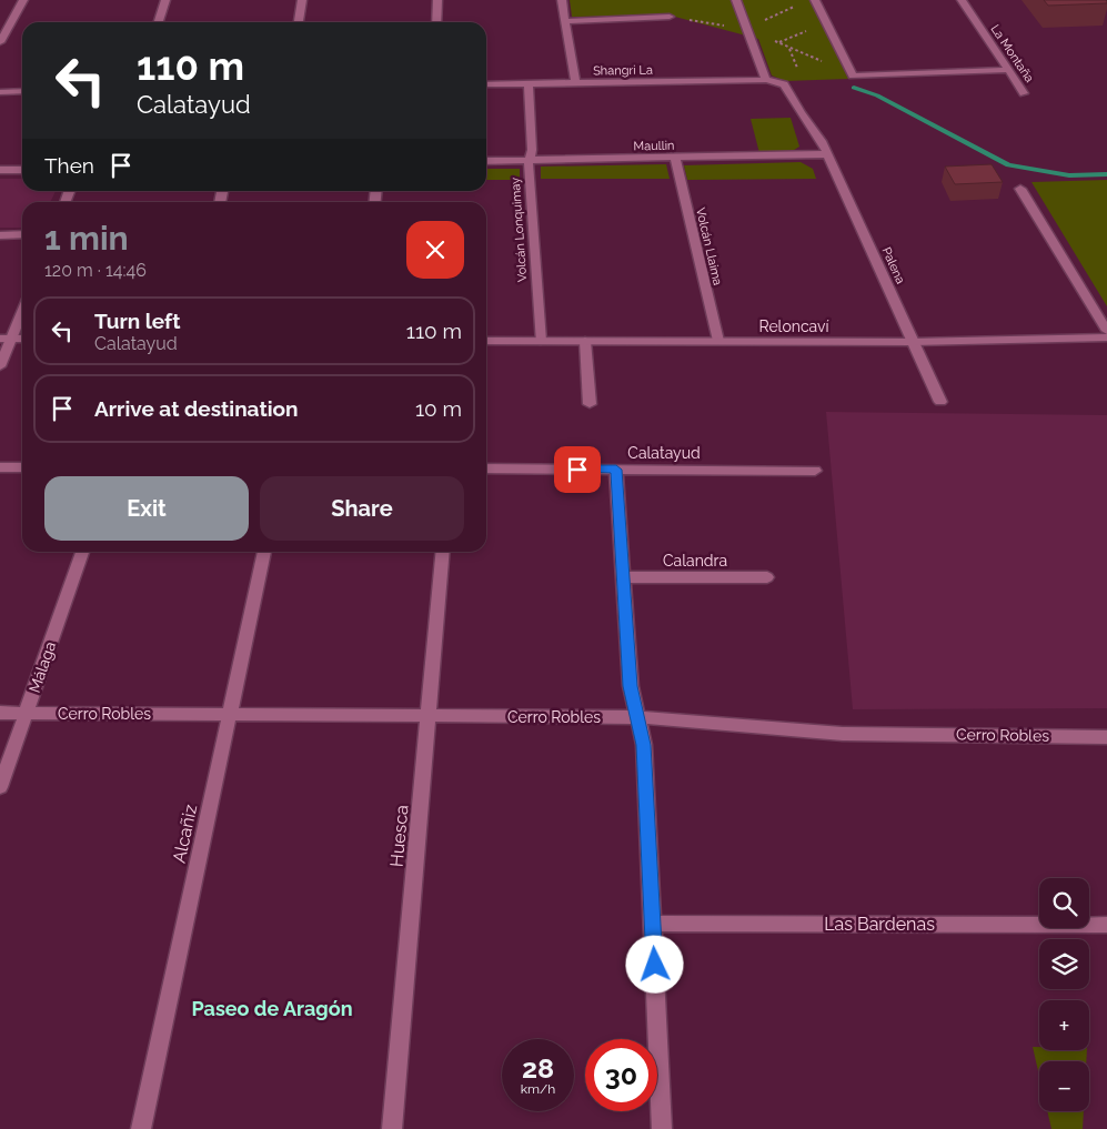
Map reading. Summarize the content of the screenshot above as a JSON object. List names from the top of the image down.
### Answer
{
  "streets": {
    "street": [
      "La Montaña",
      "Shangri La",
      "Maullin",
      "Volcán Lonquimay",
      "Volcán Llaima",
      "Palena",
      "Reloncaví",
      "Calatayud",
      "Calandra",
      "Málaga",
      "Cerro Robles",
      "Alcañiz",
      "Huesca",
      "Las Bardenas"
    ]
  },
  "crossings": [
    ["Shangri La", "Volcán Lonquimay"],
    ["Shangri La", "Palena"],
    ["Maullin", "Volcán Lonquimay"],
    ["Maullin", "Volcán Llaima"],
    ["Maullin", "Palena"],
    ["Volcán Lonquimay", "Reloncaví"],
    ["Volcán Llaima", "Reloncaví"],
    ["Palena", "Reloncaví"],
    ["Málaga", "Cerro Robles"],
    ["Cerro Robles", "Alcañiz"],
    ["Cerro Robles", "Huesca"]
  ],
  "districts": ["Paseo de Aragón"],
  "page": {
    "turn": ["110 m", "Calatayud"],
    "then": "Then",
    "heading": ["1 min", "120 m · 14:46"],
    "list": [
      {
        "name": "Turn left",
        "note": "Calatayud",
        "value": "110 m"
      },
      {
        "name": "Arrive at destination",
        "value": "10 m"
      }
    ],
    "buttons": ["Exit", "Share"],
    "map_buttons": ["+", "−"],
    "speed": "28 km/h",
    "limit": "30"
  }
}
